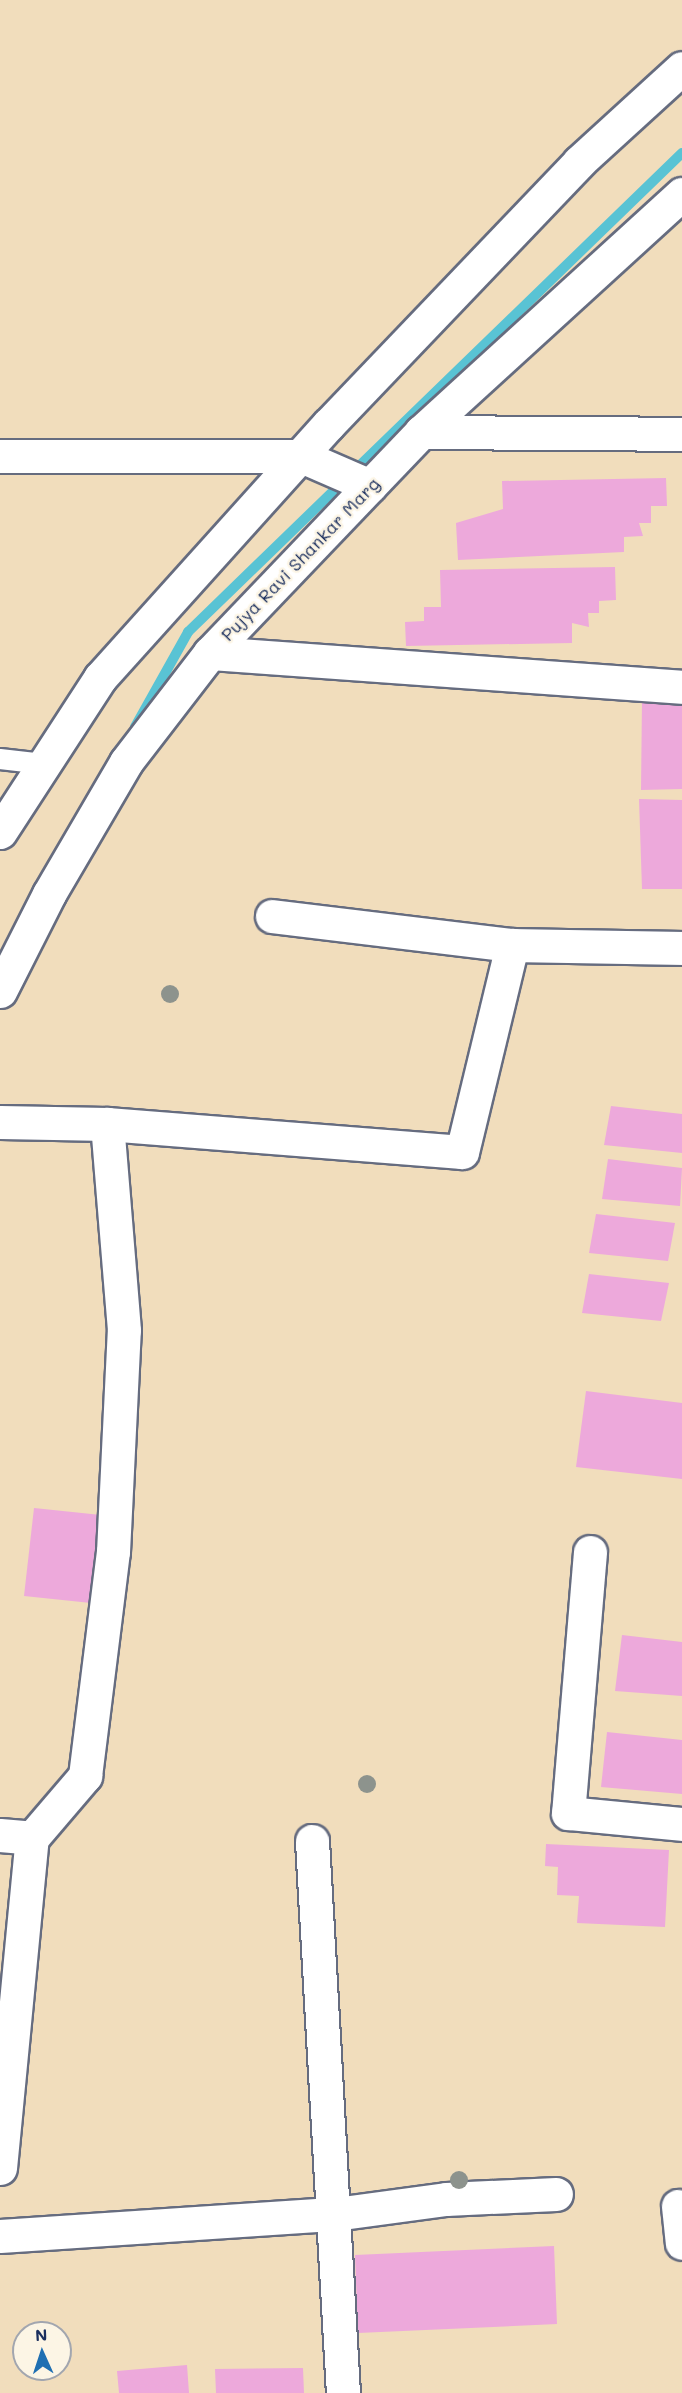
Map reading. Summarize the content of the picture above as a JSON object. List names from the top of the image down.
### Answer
{
  "streets": {
    "street": ["Pujya Ravi Shankar Marg"]
  },
  "north": "top"
}
